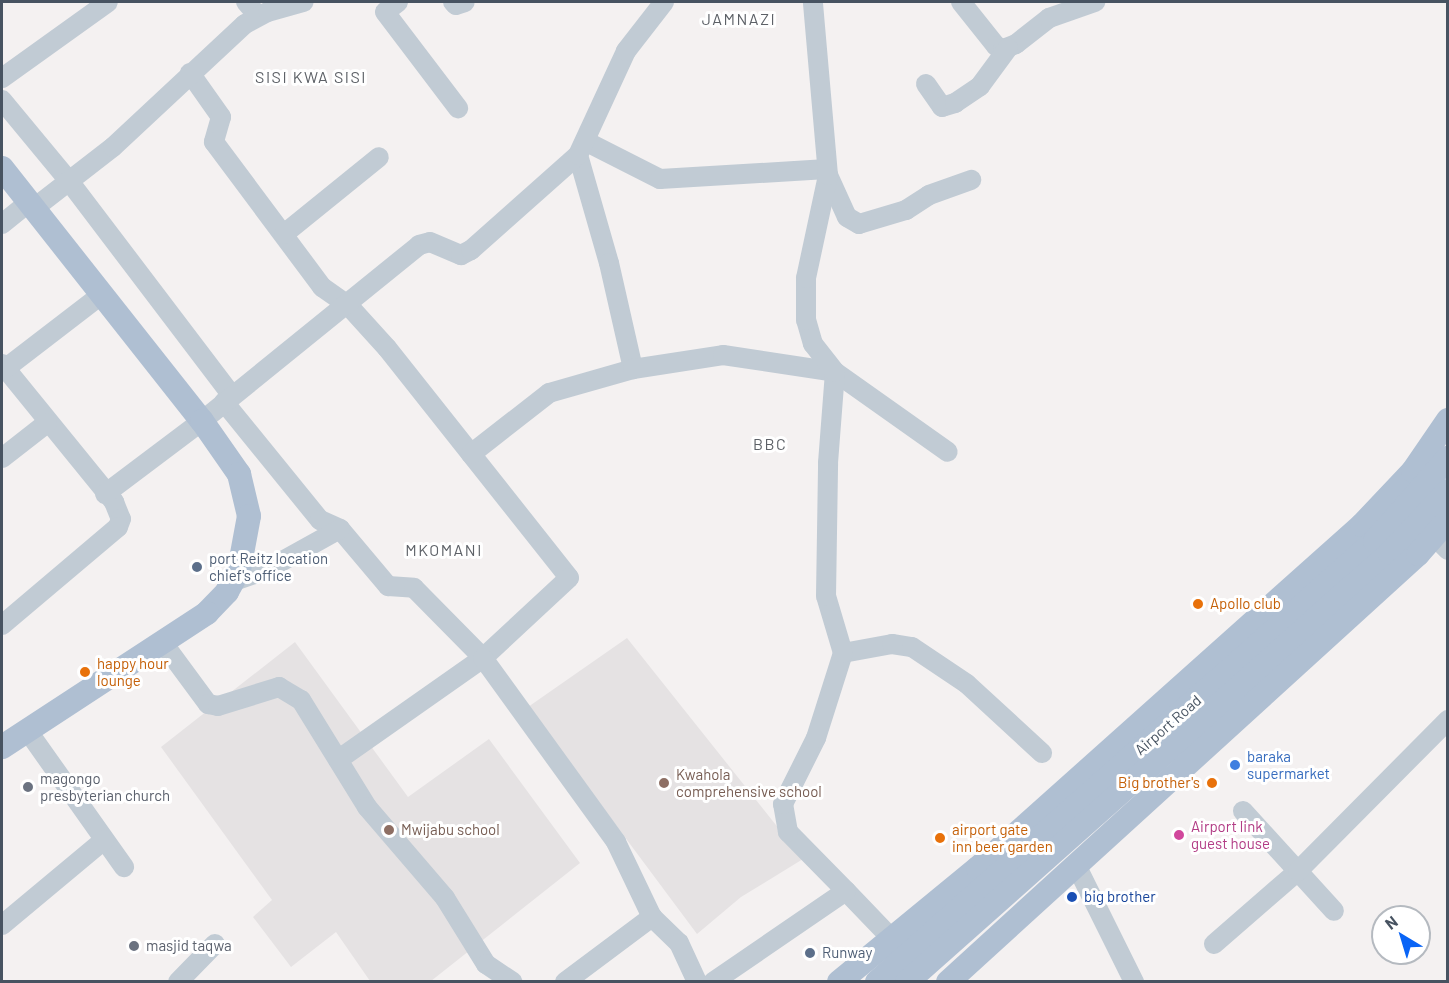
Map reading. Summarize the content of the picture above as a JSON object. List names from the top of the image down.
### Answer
{
  "streets": {
    "main road": ["Airport Road"]
  },
  "districts": [
    "JAMNAZI",
    "SISI KWA SISI",
    "BBC",
    "MKOMANI"
  ],
  "places": [
    "port Reitz location chief's office",
    "Apollo club",
    "happy hour lounge",
    "baraka supermarket",
    "Kwahola comprehensive school",
    "Big brother's",
    "magongo presbyterian church",
    "Mwijabu school",
    "Airport link guest house",
    "airport gate inn beer garden",
    "big brother",
    "masjid taqwa",
    "Runway"
  ],
  "north": "top left"
}
